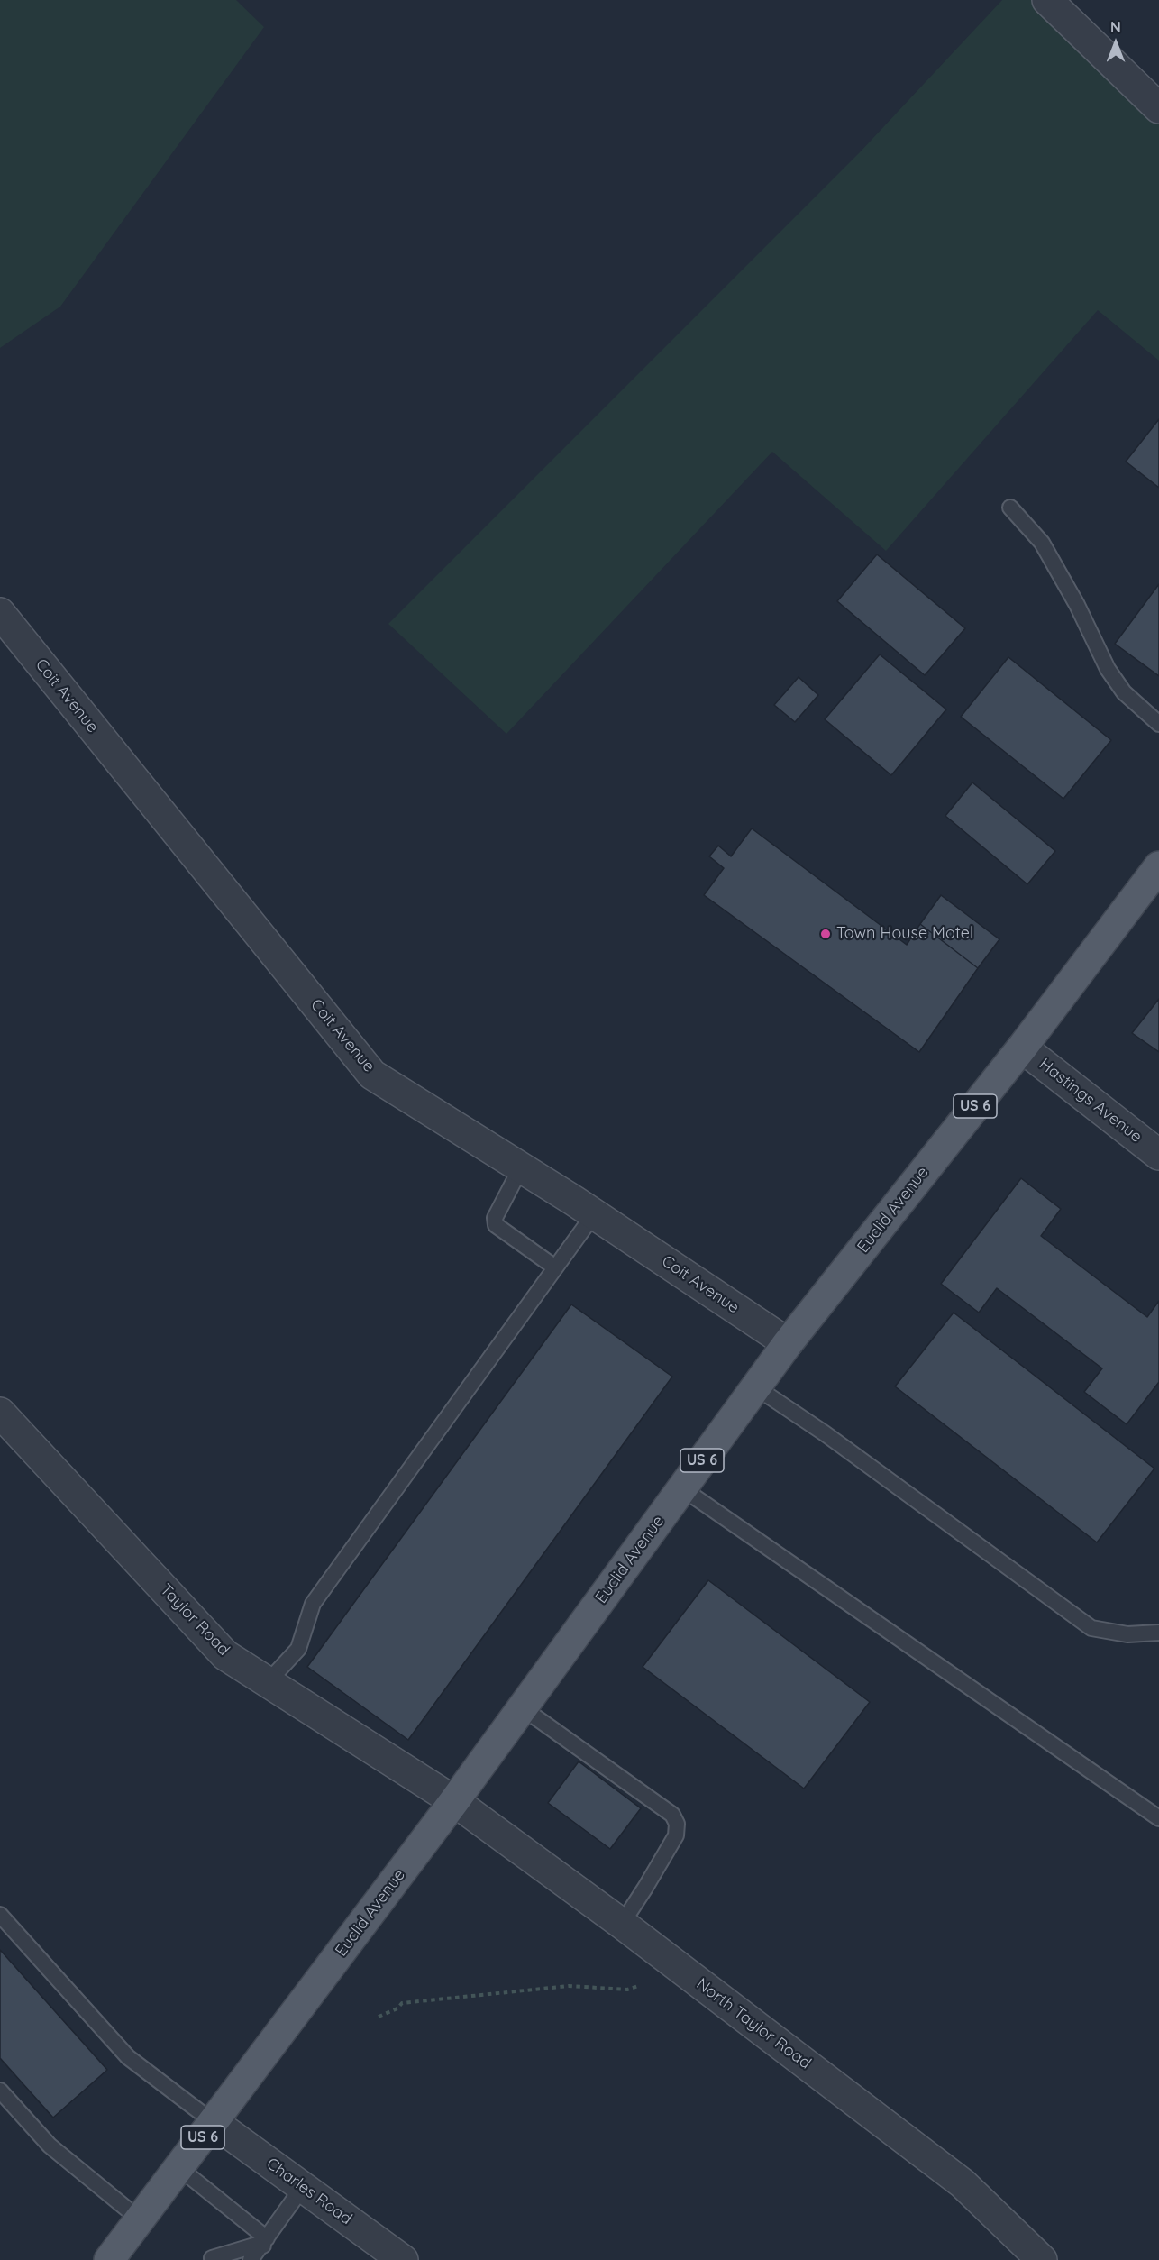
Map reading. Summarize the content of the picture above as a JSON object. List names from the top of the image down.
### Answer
{
  "streets": {
    "main road": ["US 6", "Euclid Avenue"],
    "street": [
      "Coit Avenue",
      "Hastings Avenue",
      "Taylor Road",
      "North Taylor Road",
      "Charles Road"
    ]
  },
  "crossings": [
    ["Coit Avenue", "Euclid Avenue"],
    ["Hastings Avenue", "Euclid Avenue"],
    ["Euclid Avenue", "Taylor Road"],
    ["Euclid Avenue", "North Taylor Road"],
    ["Euclid Avenue", "Charles Road"],
    ["Taylor Road", "North Taylor Road"]
  ],
  "places": ["Town House Motel"],
  "north": "top"
}
